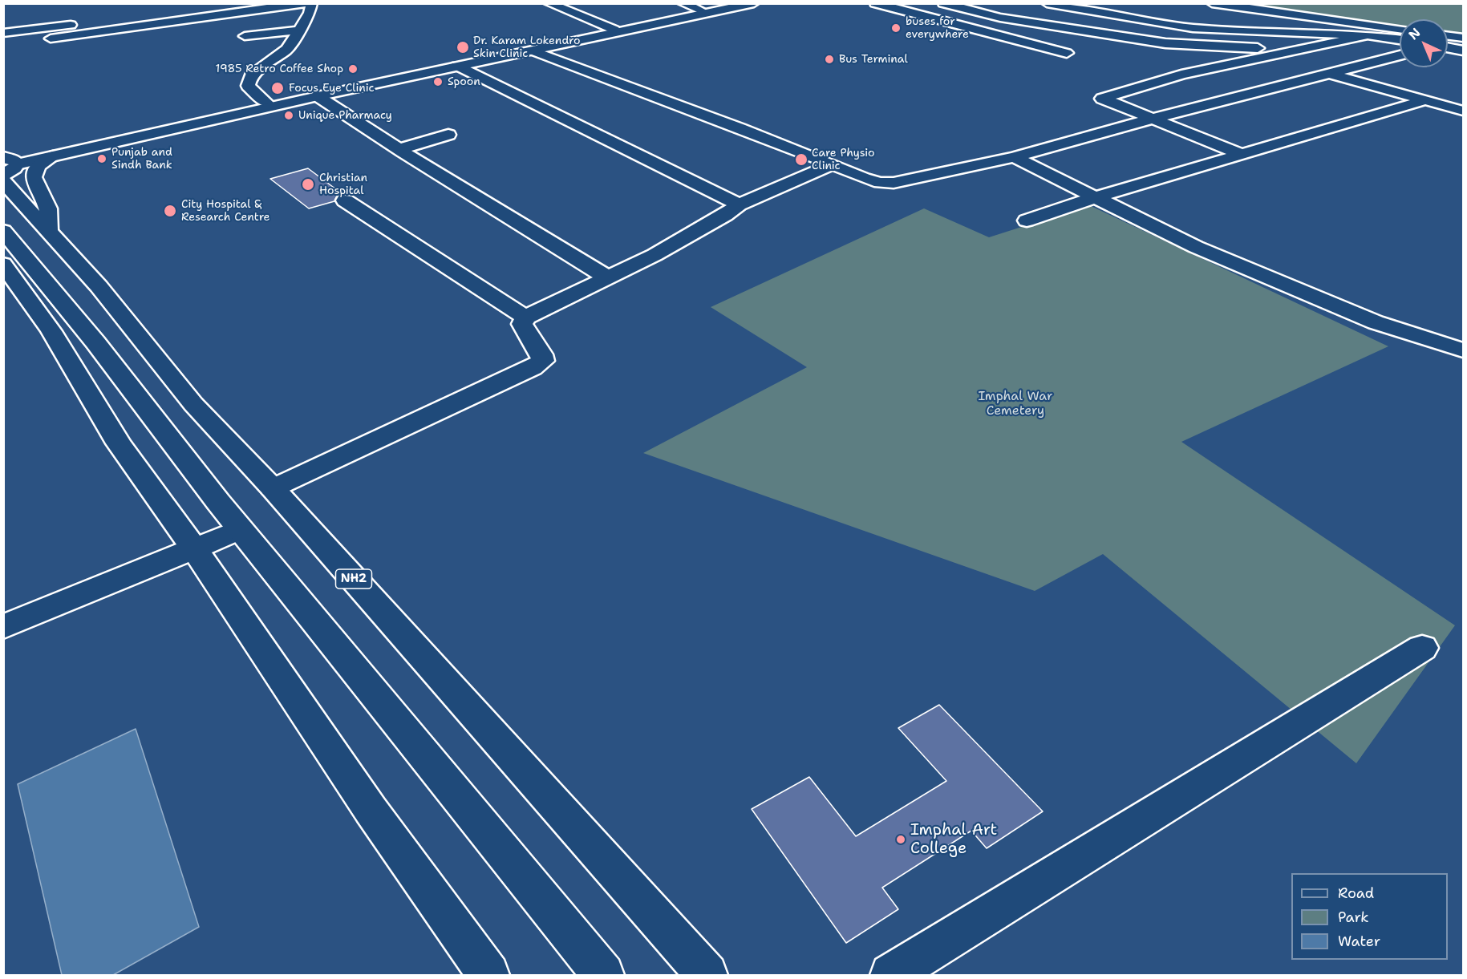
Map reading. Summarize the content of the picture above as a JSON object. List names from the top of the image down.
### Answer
{
  "streets": {
    "main road": ["NH2"]
  },
  "parks": ["Imphal War Cemetery"],
  "places": [
    "buses for everywhere",
    "Dr. Karam Lokendro Skin Clinic",
    "Bus Terminal",
    "1985 Retro Coffee Shop",
    "Spoon",
    "Focus Eye Clinic",
    "Unique Pharmacy",
    "Punjab and Sindh Bank",
    "Care Physio Clinic",
    "Christian Hospital",
    "City Hospital & Research Centre",
    "Imphal Art College"
  ],
  "legend": ["Road", "Park", "Water"],
  "north": "top left"
}
